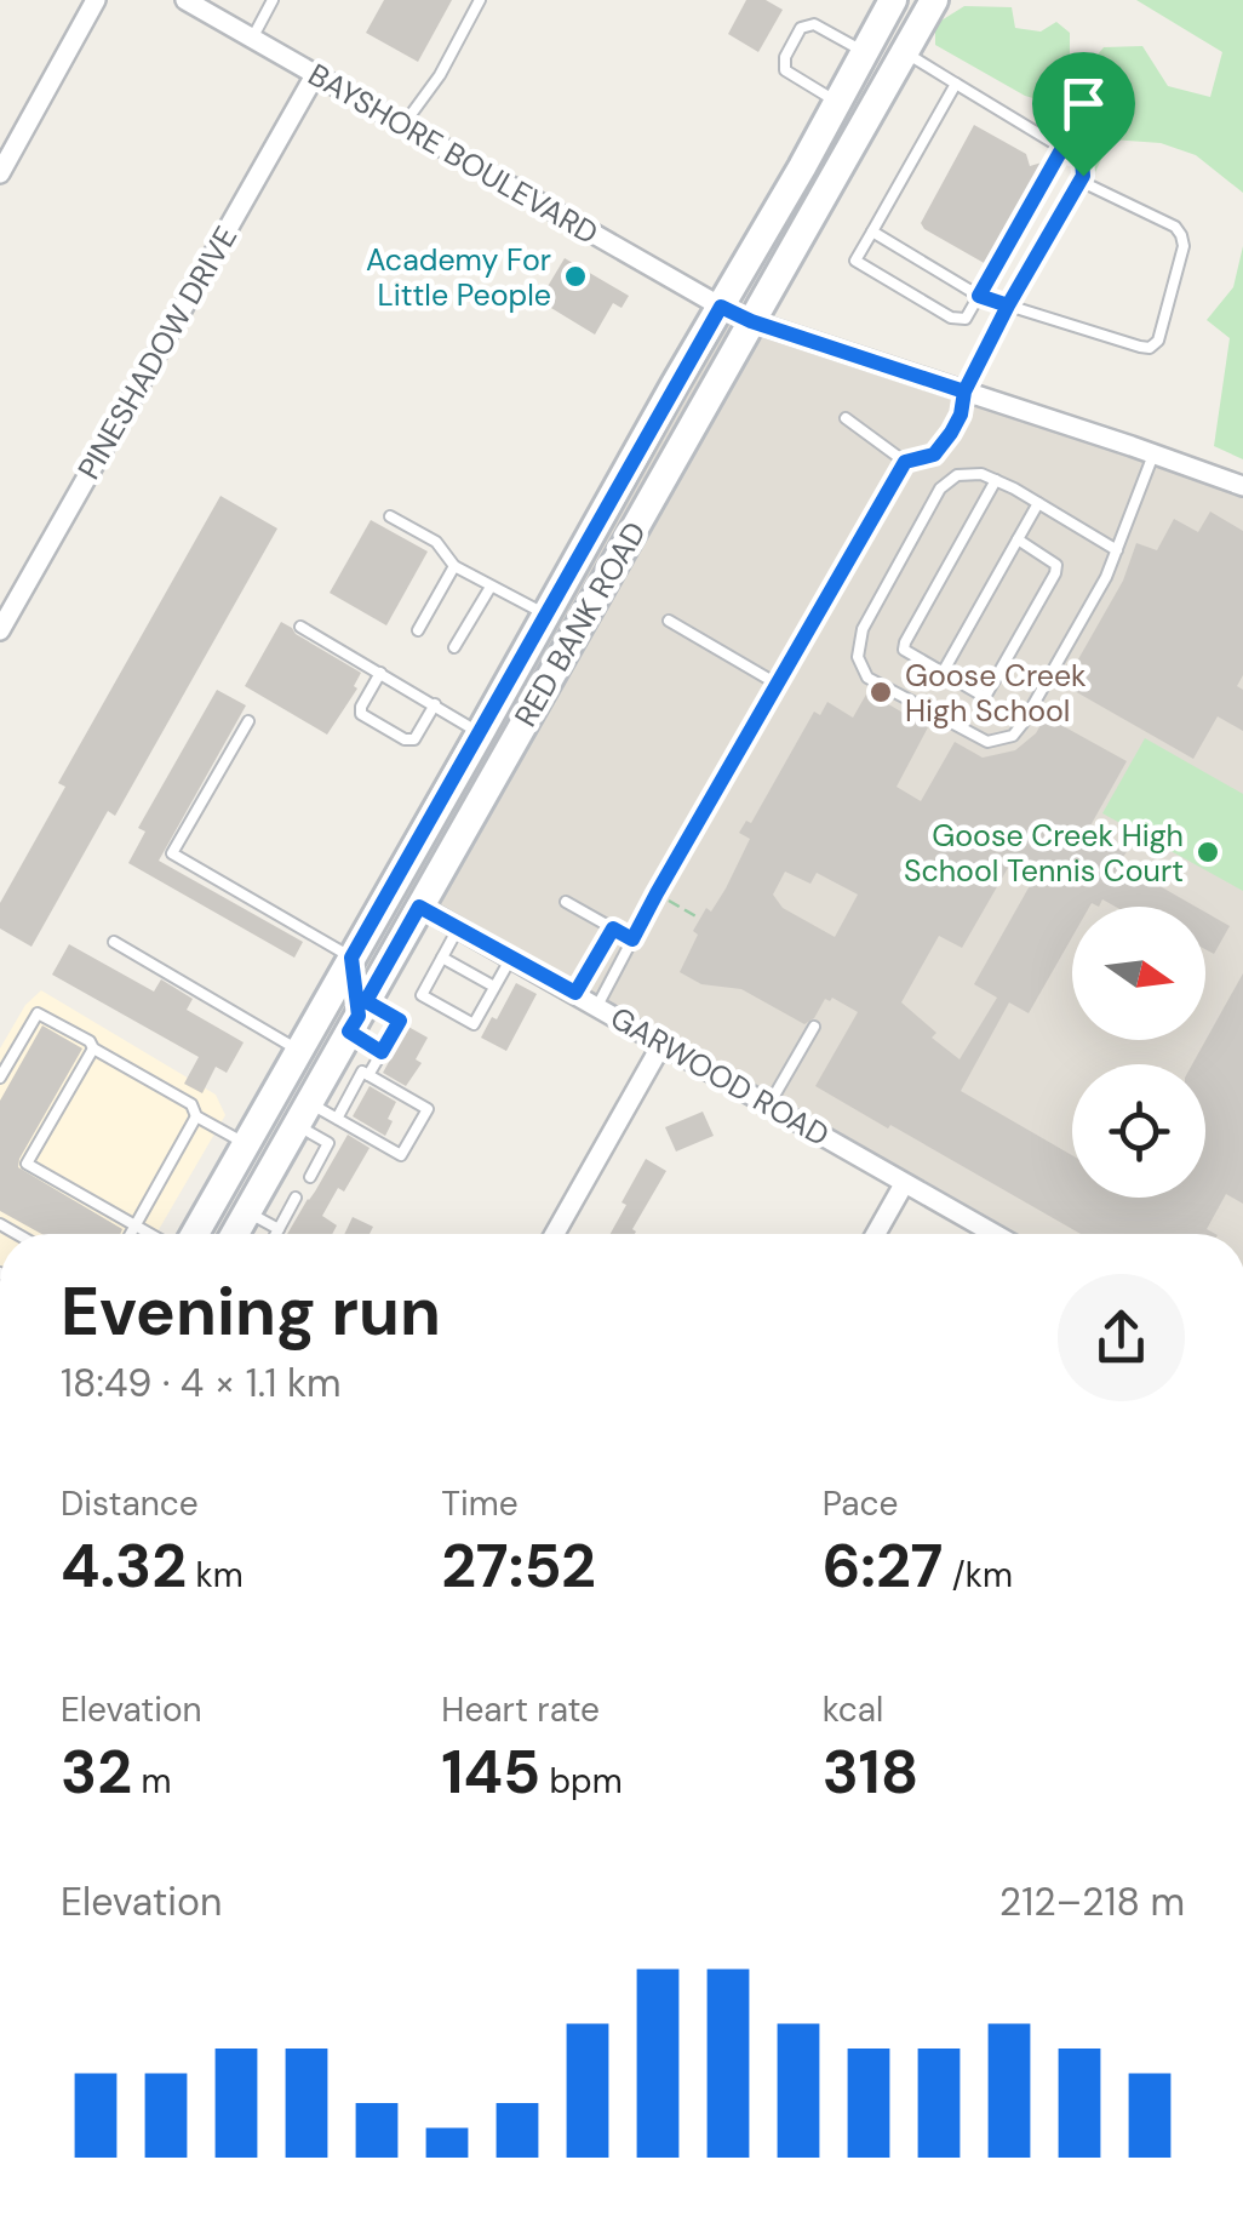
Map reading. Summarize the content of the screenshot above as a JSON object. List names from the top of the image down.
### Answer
{
  "streets": {
    "main road": ["RED BANK ROAD"],
    "street": ["BAYSHORE BOULEVARD", "PINESHADOW DRIVE", "GARWOOD ROAD"]
  },
  "crossings": [
    ["BAYSHORE BOULEVARD", "PINESHADOW DRIVE"],
    ["BAYSHORE BOULEVARD", "RED BANK ROAD"],
    ["RED BANK ROAD", "GARWOOD ROAD"]
  ],
  "places": ["Academy For Little People", "Goose Creek High School", "Goose Creek High School Tennis Court"],
  "north": "right",
  "page": {
    "heading": ["Evening run", "18:49 · 4 × 1.1 km"],
    "stats": [
      ["Distance", "4.32 km"],
      ["Time", "27:52"],
      ["Pace", "6:27 /km"],
      ["Elevation", "32 m"],
      ["Heart rate", "145 bpm"],
      ["kcal", "318"]
    ],
    "chart": ["Elevation", "212–218 m"]
  }
}
